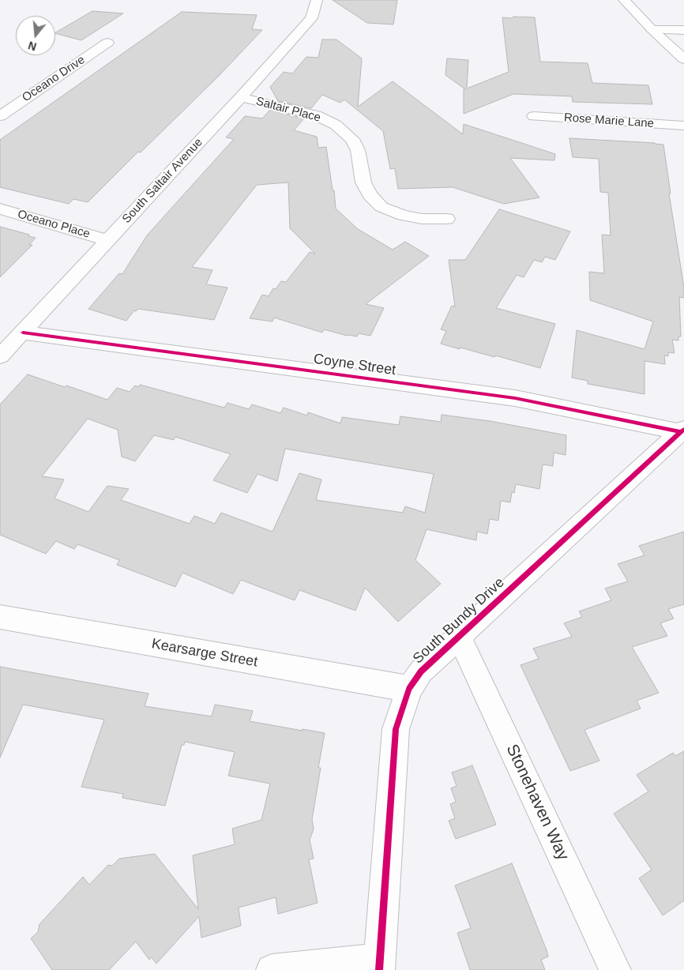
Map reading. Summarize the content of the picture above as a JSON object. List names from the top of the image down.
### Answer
{
  "streets": {
    "street": [
      "Oceano Drive",
      "Saltair Place",
      "Rose Marie Lane",
      "South Saltair Avenue",
      "Oceano Place",
      "Coyne Street",
      "South Bundy Drive",
      "Kearsarge Street",
      "Stonehaven Way"
    ]
  },
  "crossings": [
    ["Saltair Place", "South Saltair Avenue"],
    ["South Saltair Avenue", "Oceano Place"],
    ["South Saltair Avenue", "Coyne Street"],
    ["Coyne Street", "South Bundy Drive"],
    ["South Bundy Drive", "Kearsarge Street"],
    ["South Bundy Drive", "Stonehaven Way"]
  ],
  "north": "bottom"
}
